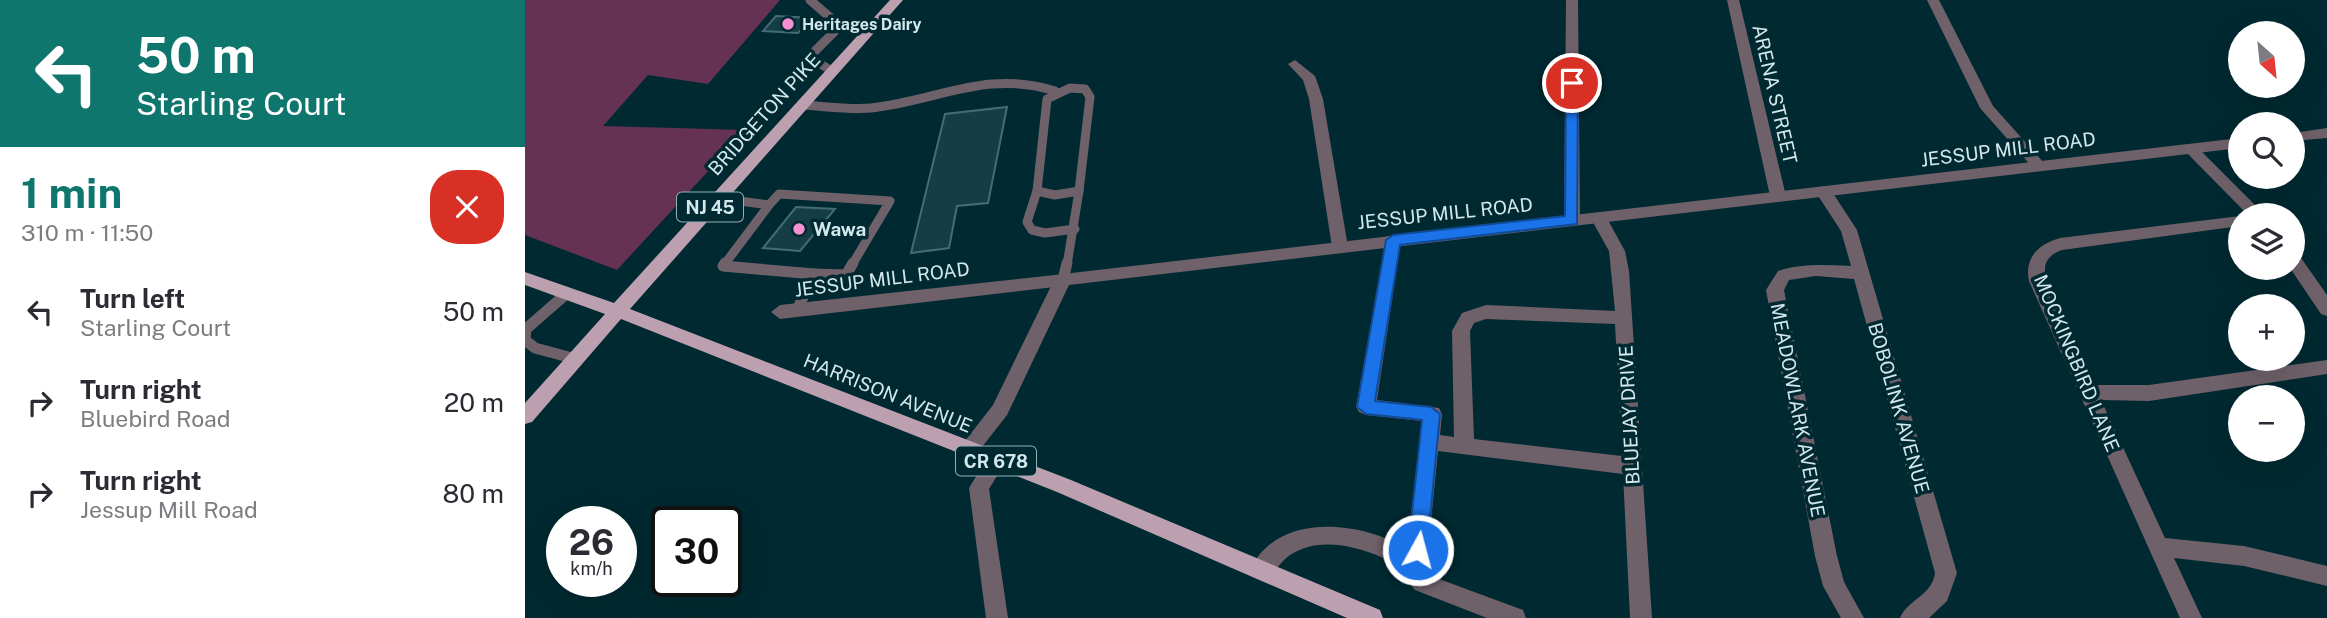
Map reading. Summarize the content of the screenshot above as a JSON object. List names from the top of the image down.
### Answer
{
  "streets": {
    "main road": [
      "BRIDGETON PIKE",
      "NJ 45",
      "HARRISON AVENUE",
      "CR 678"
    ],
    "street": [
      "ARENA STREET",
      "JESSUP MILL ROAD",
      "MOCKINGBIRD LANE",
      "BOBOLINK AVENUE",
      "MEADOWLARK AVENUE",
      "BLUEJAY DRIVE"
    ]
  },
  "crossings": [
    ["ARENA STREET", "JESSUP MILL ROAD"],
    ["BRIDGETON PIKE", "HARRISON AVENUE"],
    ["BRIDGETON PIKE", "CR 678"],
    ["JESSUP MILL ROAD", "BOBOLINK AVENUE"],
    ["JESSUP MILL ROAD", "BLUEJAY DRIVE"],
    ["HARRISON AVENUE", "CR 678"],
    ["BOBOLINK AVENUE", "MEADOWLARK AVENUE"]
  ],
  "places": ["Heritages Dairy", "Wawa"],
  "north": "bottom right",
  "page": {
    "turn": ["50 m", "Starling Court"],
    "map_buttons": ["+", "−"],
    "heading": ["1 min", "310 m · 11:50"],
    "list": [
      {
        "name": "Turn left",
        "note": "Starling Court",
        "value": "50 m"
      },
      {
        "name": "Turn right",
        "note": "Bluebird Road",
        "value": "20 m"
      },
      {
        "name": "Turn right",
        "note": "Jessup Mill Road",
        "value": "80 m"
      }
    ],
    "speed": "26 km/h",
    "limit": "30"
  }
}
